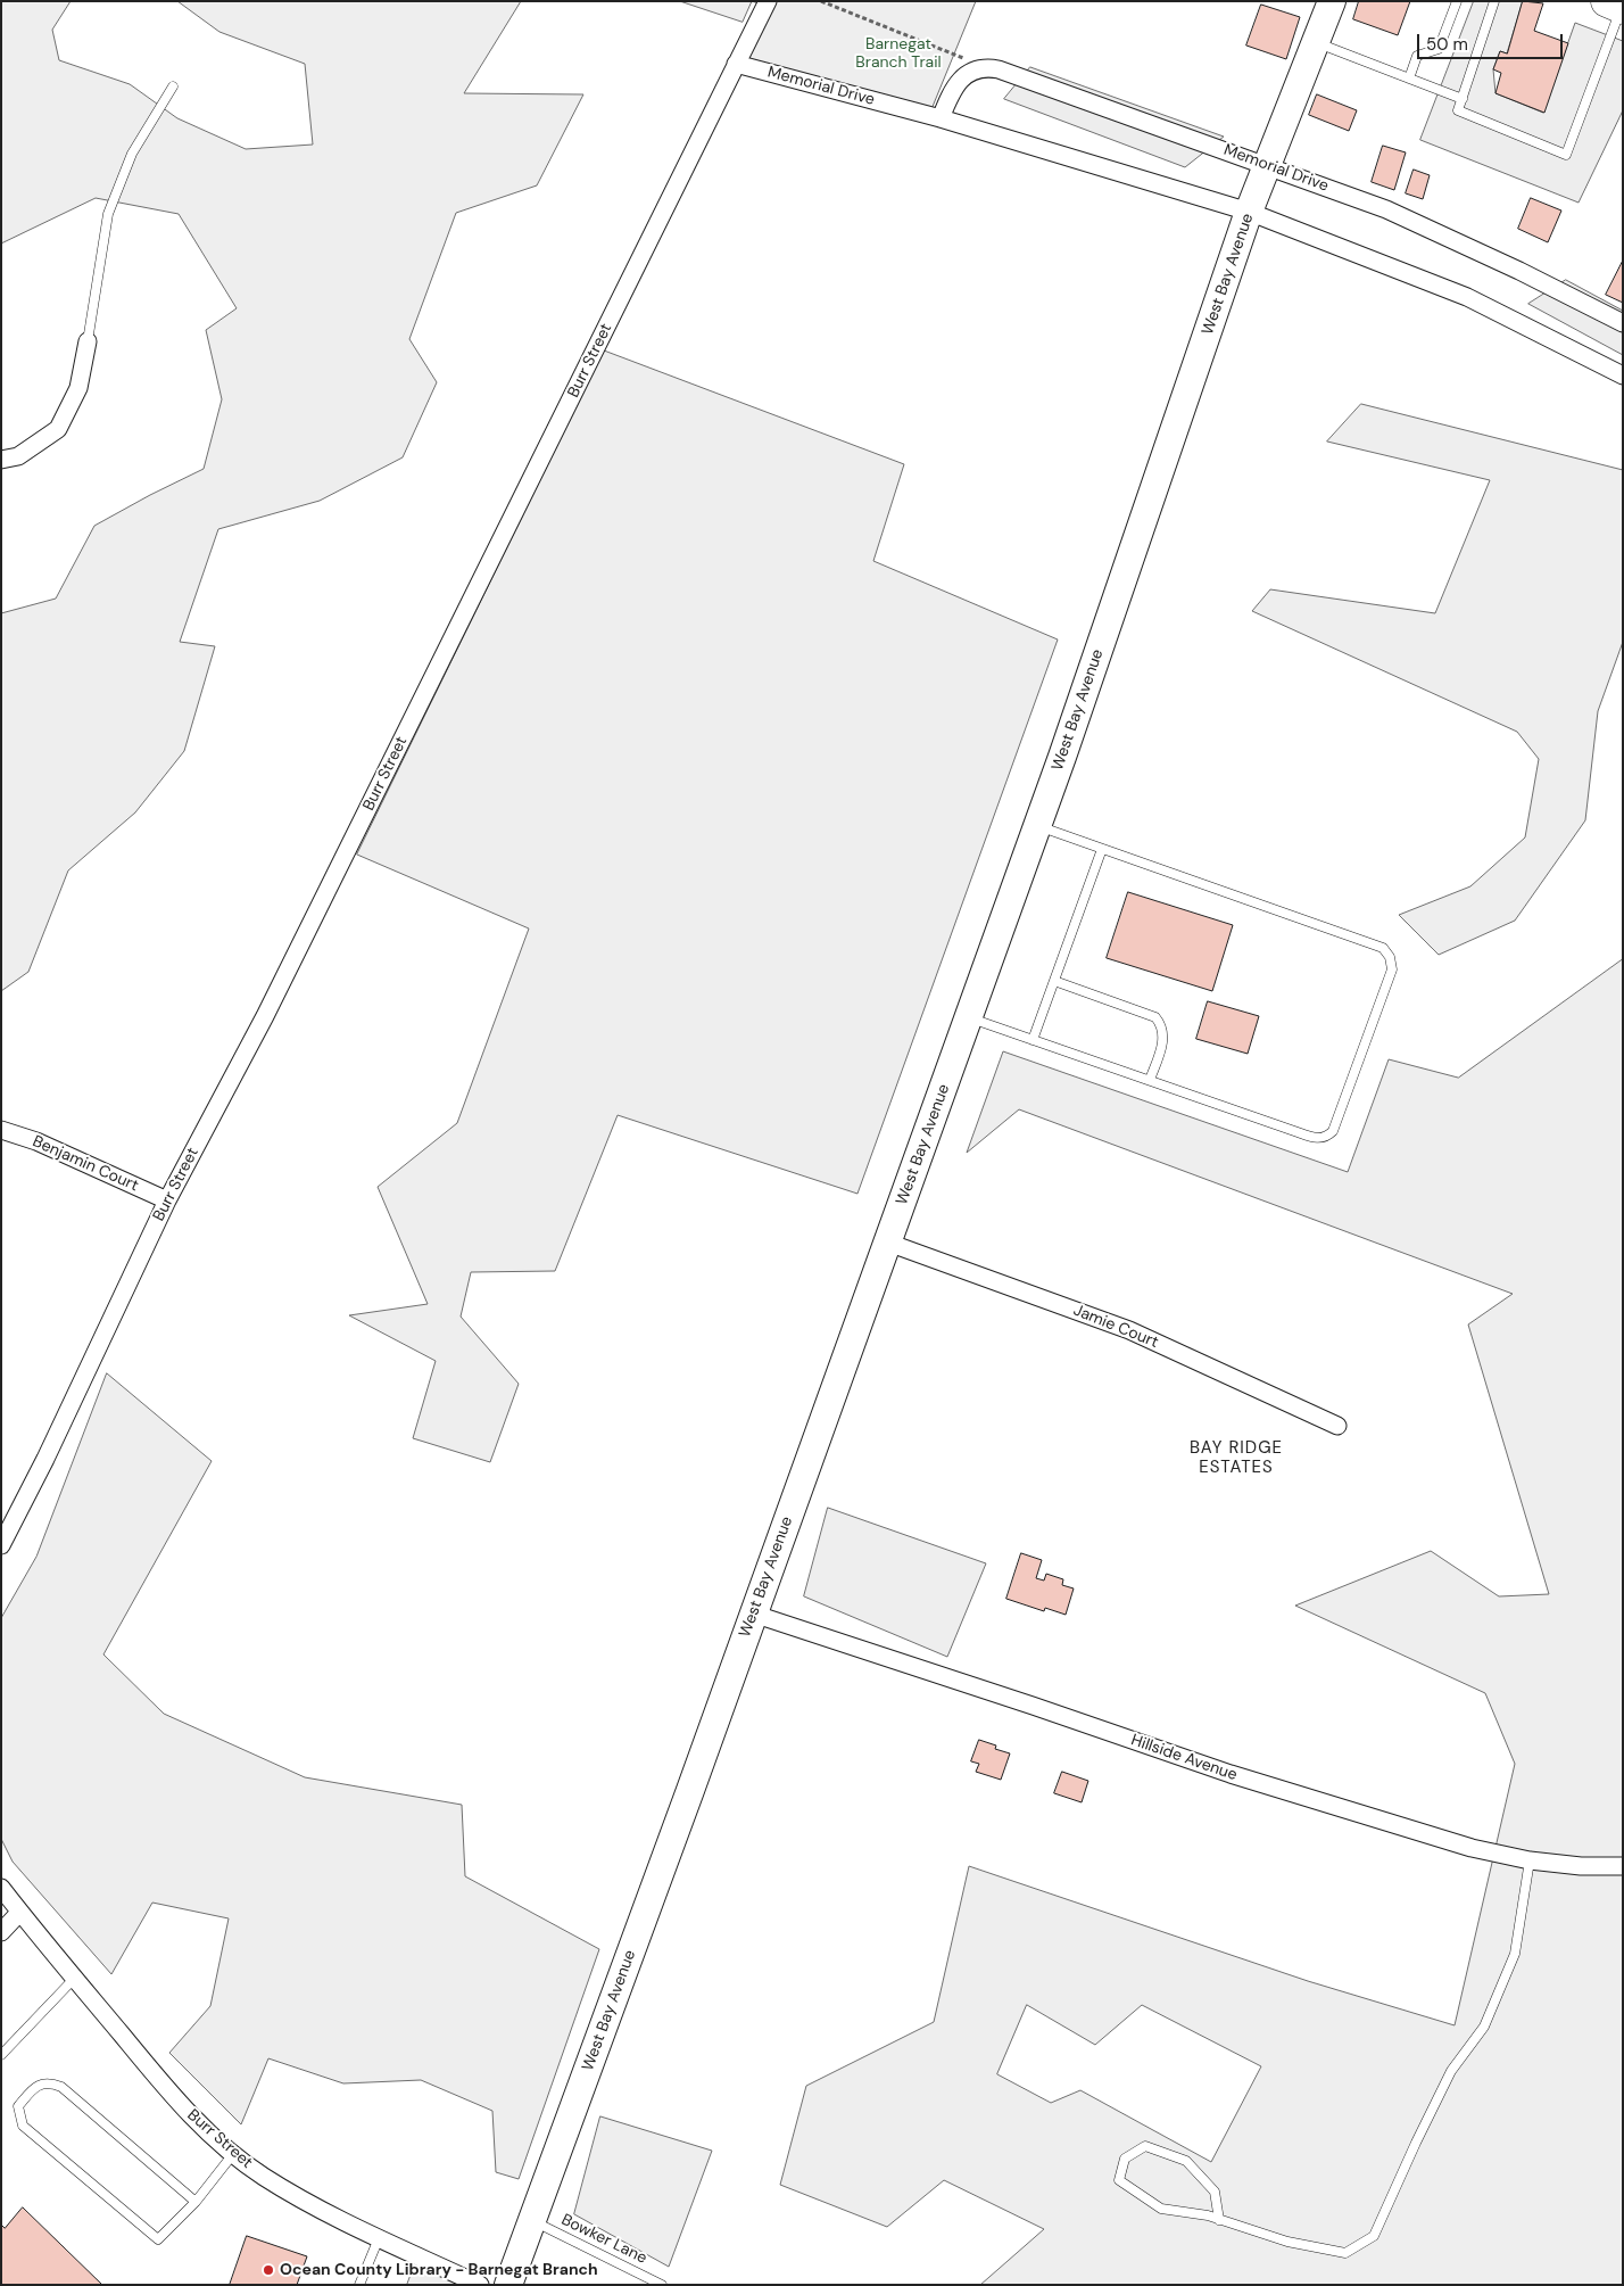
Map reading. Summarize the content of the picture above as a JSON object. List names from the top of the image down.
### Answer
{
  "streets": {
    "main road": ["West Bay Avenue"],
    "street": [
      "Memorial Drive",
      "Burr Street",
      "Benjamin Court",
      "Jamie Court",
      "Hillside Avenue"
    ],
    "lane": ["Bowker Lane"]
  },
  "crossings": [
    ["Memorial Drive", "West Bay Avenue"],
    ["Memorial Drive", "Burr Street"],
    ["West Bay Avenue", "Jamie Court"],
    ["West Bay Avenue", "Hillside Avenue"],
    ["West Bay Avenue", "Bowker Lane"],
    ["Burr Street", "Benjamin Court"]
  ],
  "districts": ["BAY RIDGE ESTATES"],
  "parks": ["Barnegat Branch Trail"],
  "places": ["Ocean County Library - Barnegat Branch"],
  "scale_bar": "50 m"
}
